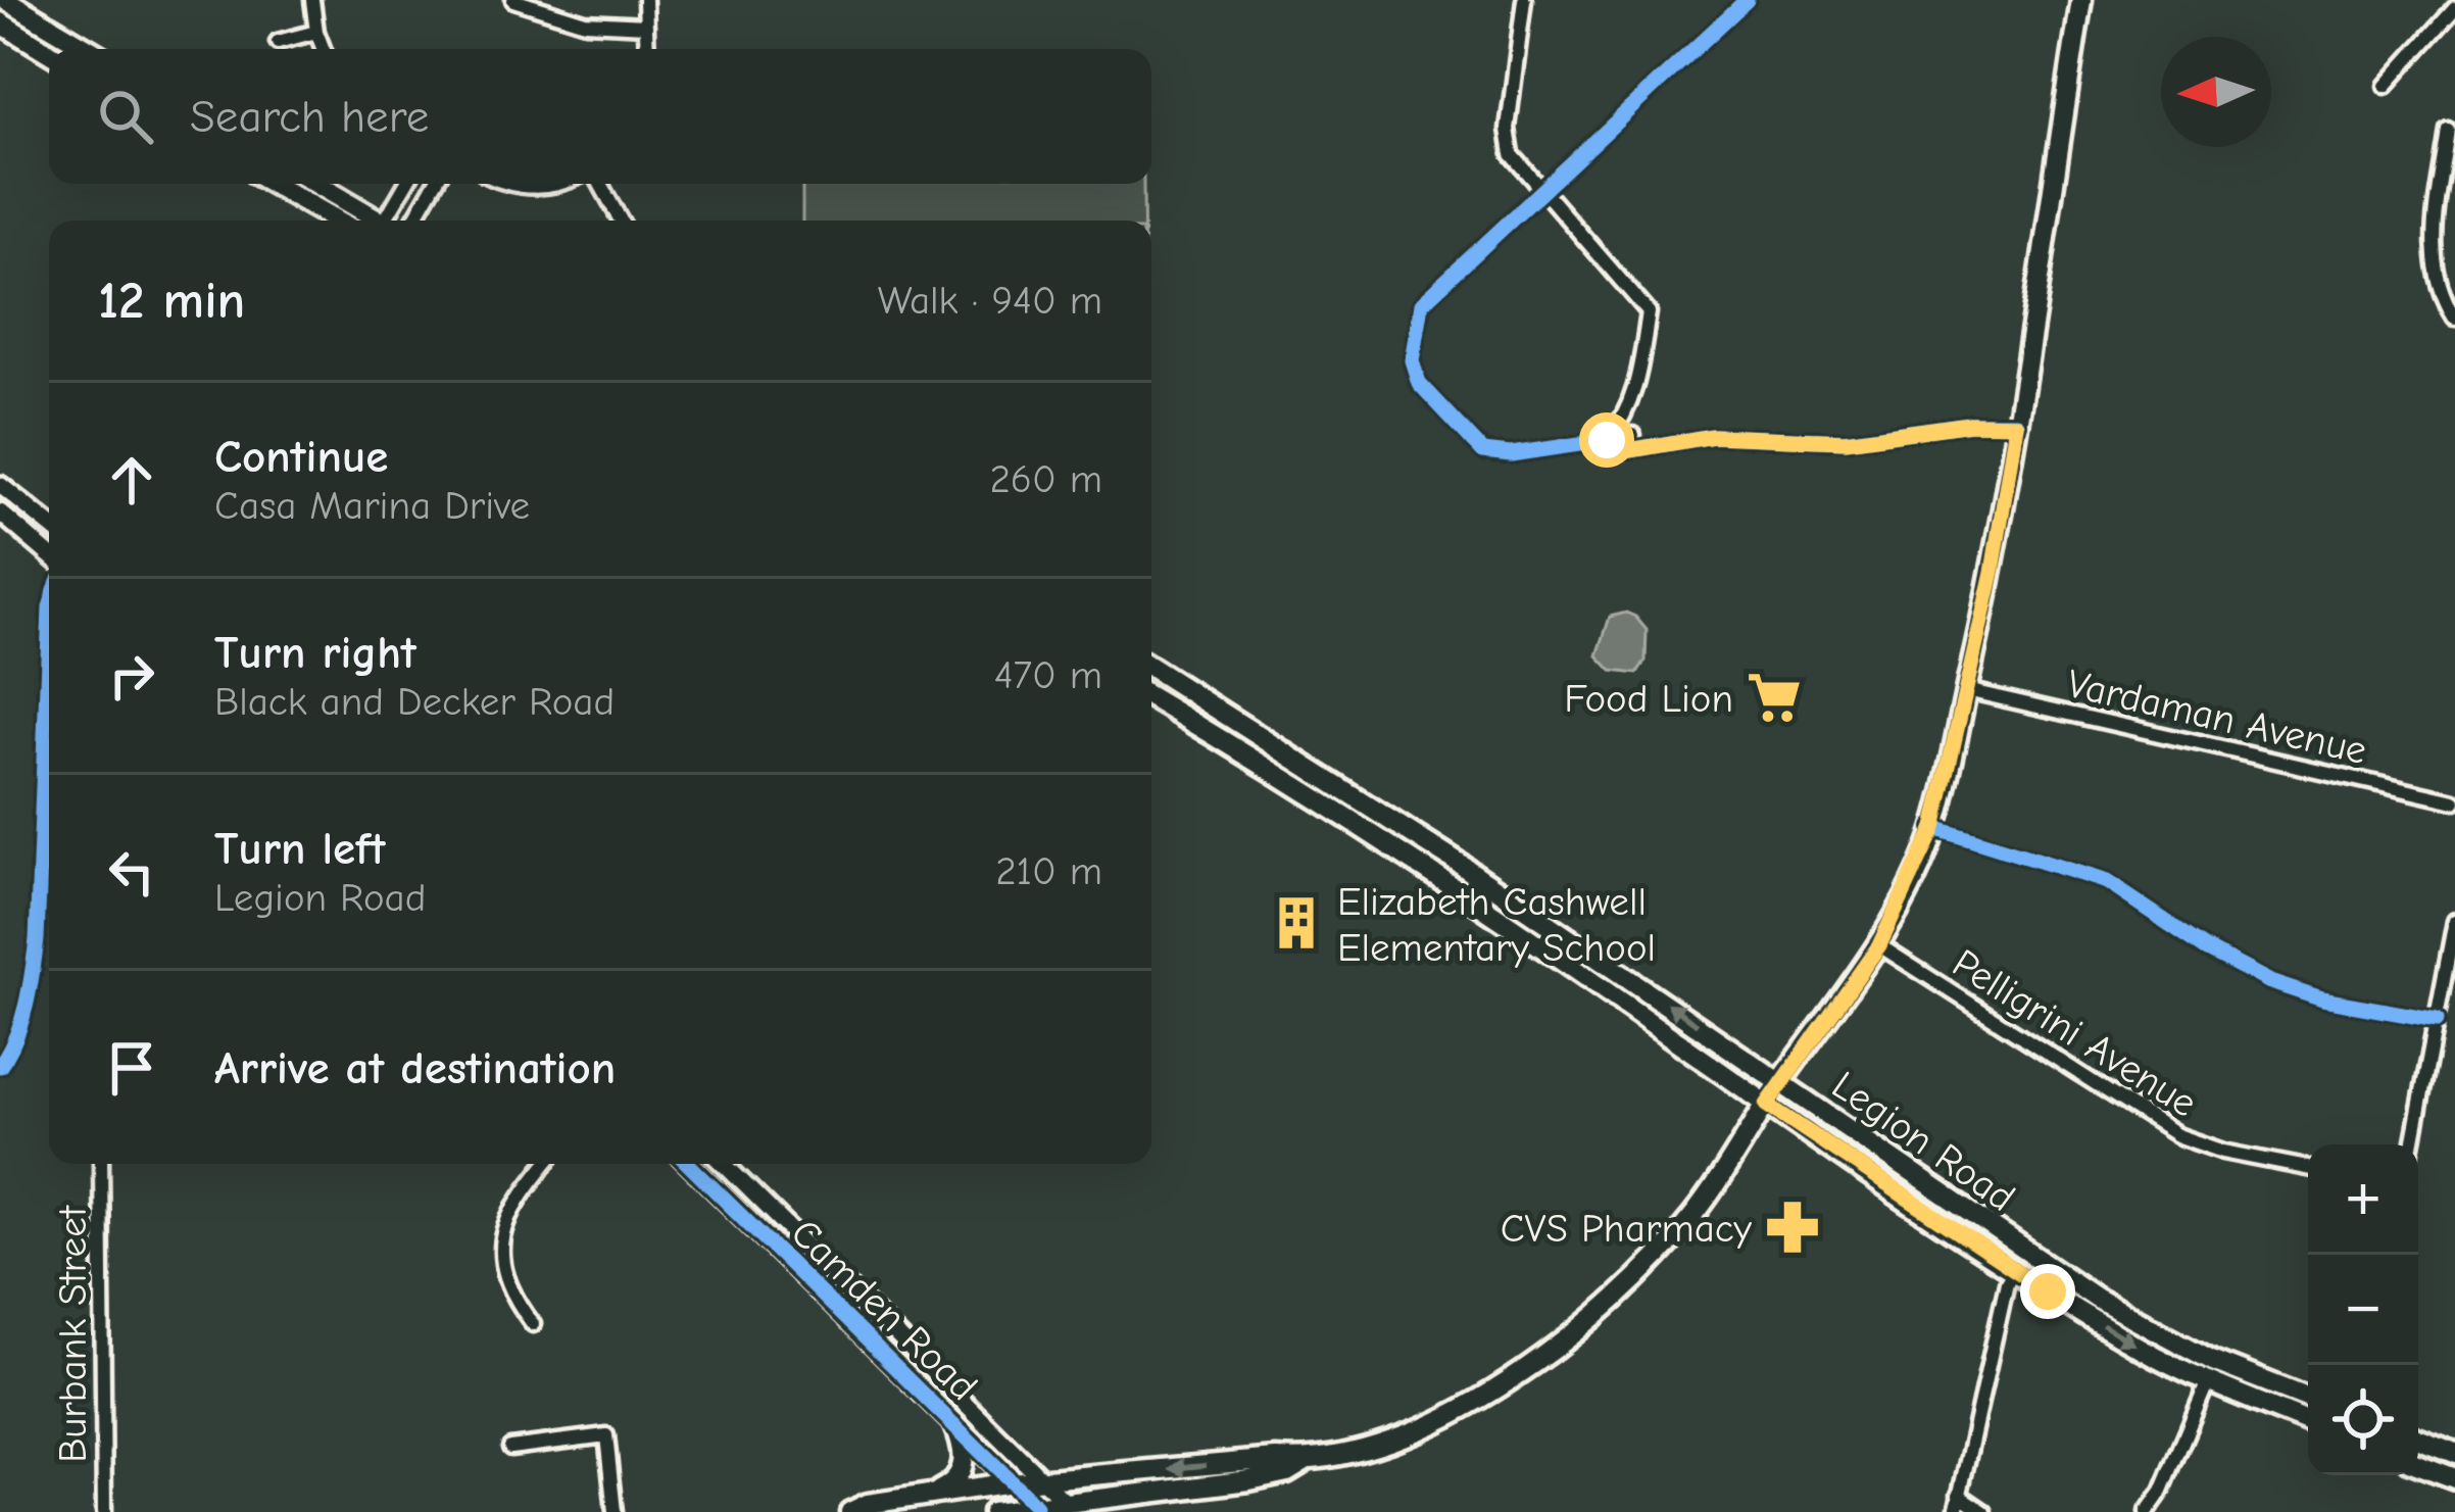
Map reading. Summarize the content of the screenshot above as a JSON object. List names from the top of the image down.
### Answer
{
  "streets": {
    "main road": ["Legion Road"],
    "street": [
      "Vardaman Avenue",
      "Pelligrini Avenue",
      "Camden Road",
      "Burbank Street"
    ]
  },
  "places": {
    "supermarket": ["Food Lion"],
    "building": ["Elizabeth Cashwell Elementary School"],
    "pharmacy": ["CVS Pharmacy"]
  },
  "north": "left",
  "page": {
    "search": "Search here",
    "heading": ["12 min", "Walk · 940 m"],
    "list": [
      ["Continue", "Casa Marina Drive", "260 m"],
      ["Turn right", "Black and Decker Road", "470 m"],
      ["Turn left", "Legion Road", "210 m"],
      "Arrive at destination"
    ],
    "map_buttons": ["+", "−"]
  }
}
